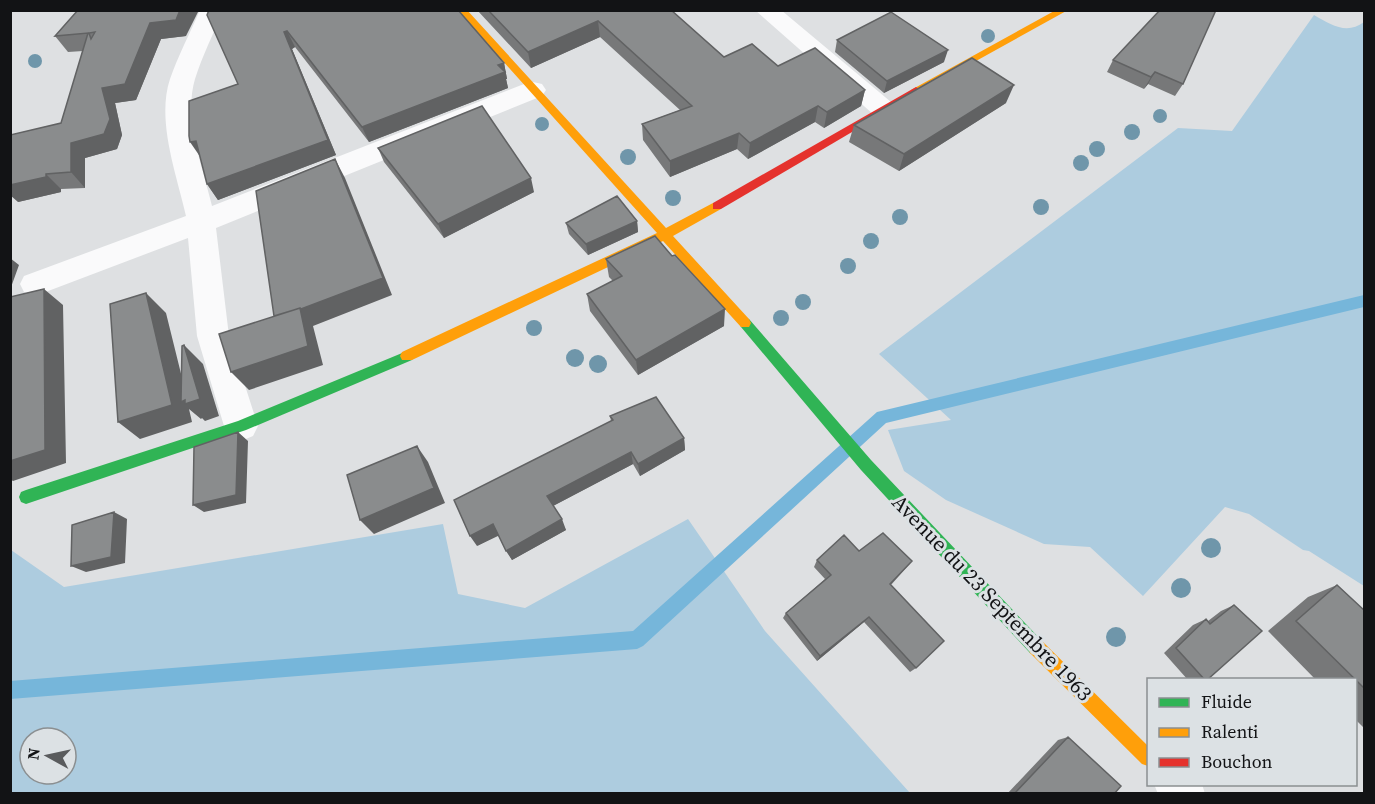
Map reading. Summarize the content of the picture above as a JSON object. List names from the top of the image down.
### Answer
{
  "streets": {
    "street": ["Avenue du 23 Septembre 1963"]
  },
  "legend": ["Fluide", "Ralenti", "Bouchon"],
  "north": "left"
}
